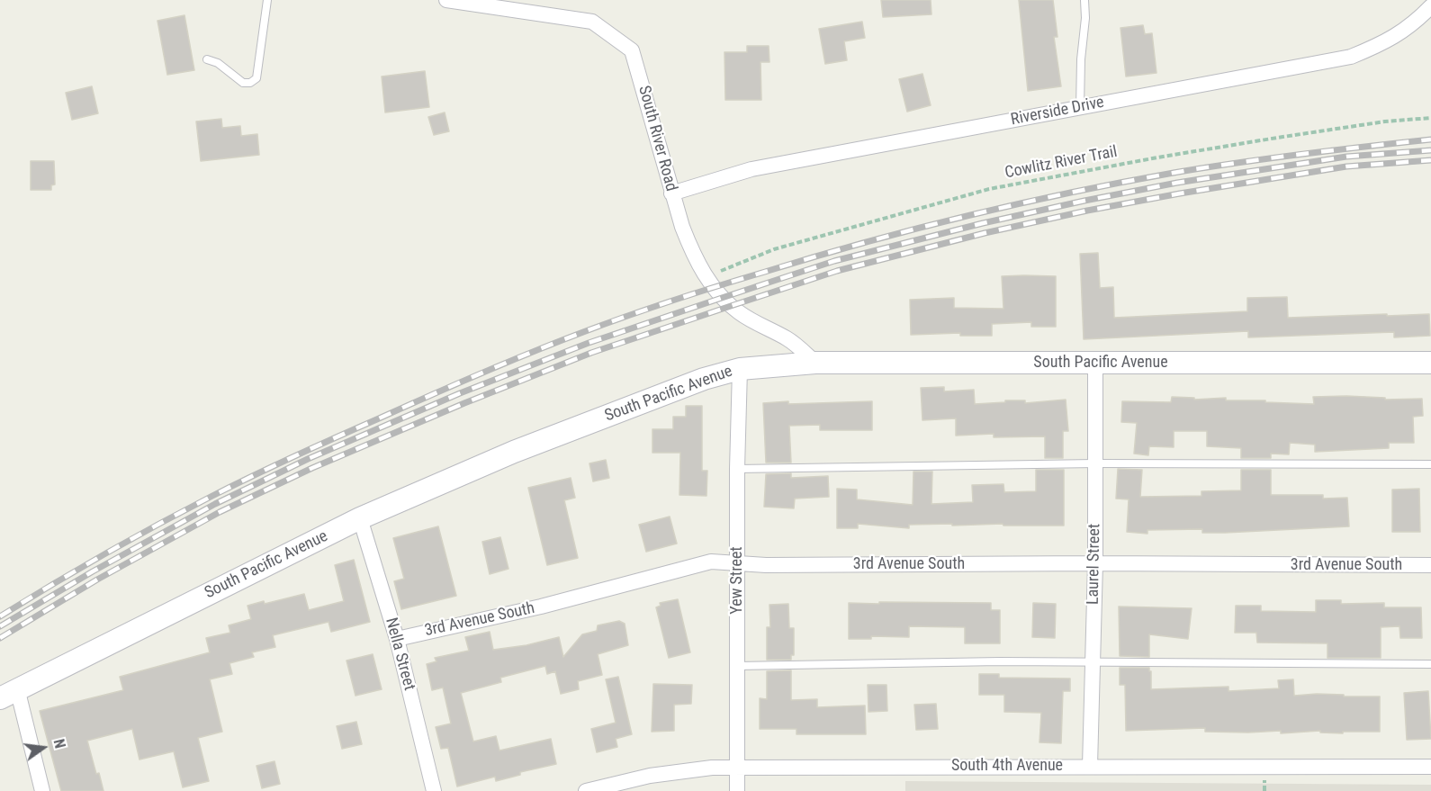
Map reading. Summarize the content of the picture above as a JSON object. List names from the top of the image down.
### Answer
{
  "streets": {
    "street": [
      "Riverside Drive",
      "South River Road",
      "South Pacific Avenue",
      "3rd Avenue South",
      "Laurel Street",
      "Yew Street",
      "Nella Street",
      "South 4th Avenue"
    ],
    "path": ["Cowlitz River Trail"]
  },
  "crossings": [
    ["Riverside Drive", "South River Road"],
    ["South River Road", "Cowlitz River Trail"],
    ["South River Road", "South Pacific Avenue"],
    ["South Pacific Avenue", "Laurel Street"],
    ["South Pacific Avenue", "Yew Street"],
    ["South Pacific Avenue", "Nella Street"],
    ["3rd Avenue South", "Laurel Street"],
    ["3rd Avenue South", "Yew Street"],
    ["3rd Avenue South", "Nella Street"],
    ["Laurel Street", "South 4th Avenue"],
    ["Yew Street", "South 4th Avenue"]
  ],
  "north": "right"
}
